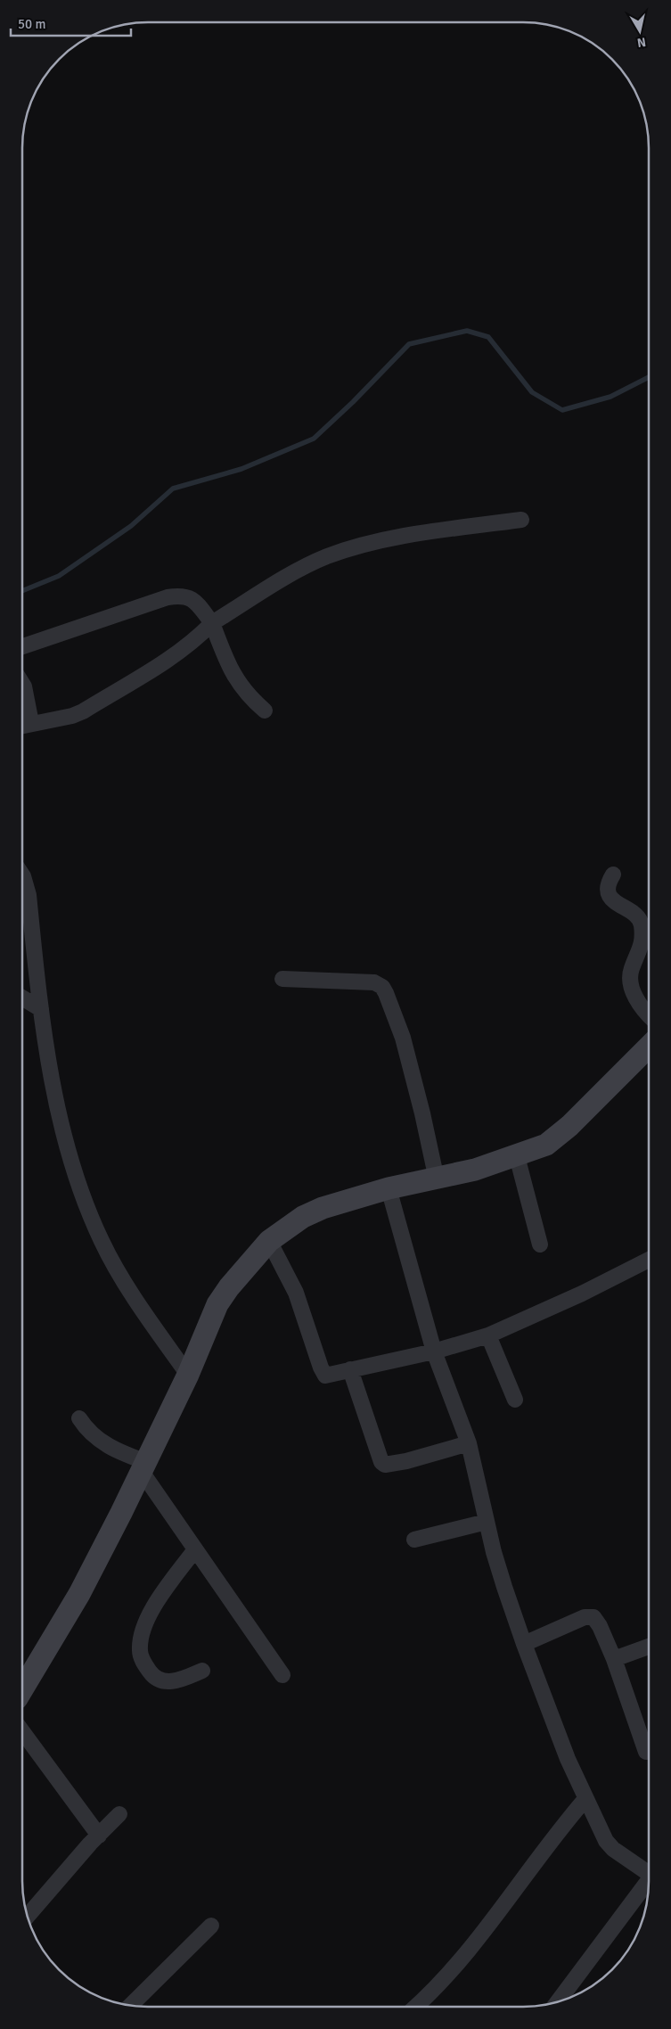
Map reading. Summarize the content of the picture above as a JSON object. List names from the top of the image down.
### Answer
{
  "scale_bar": "50 m",
  "north": "bottom"
}
